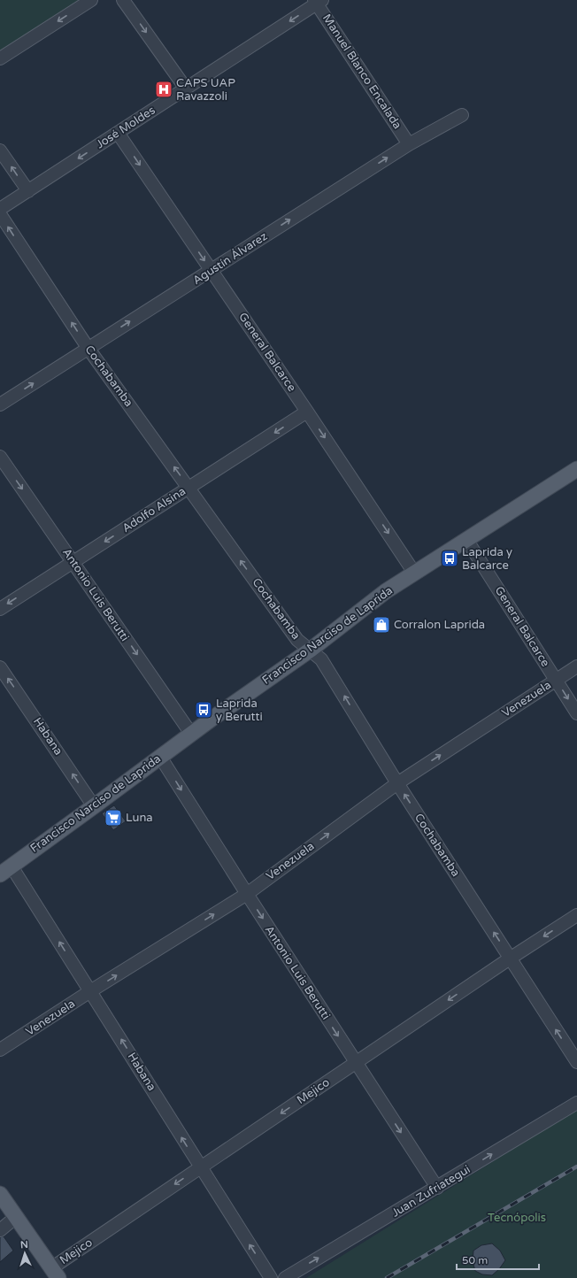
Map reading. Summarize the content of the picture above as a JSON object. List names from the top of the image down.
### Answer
{
  "streets": {
    "main road": ["Francisco Narciso de Laprida"],
    "street": [
      "Manuel Blanco Encalada",
      "José Moldes",
      "Agustín Álvarez",
      "General Balcarce",
      "Cochabamba",
      "Adolfo Alsina",
      "Antonio Luis Berutti",
      "Venezuela",
      "Habana",
      "Mejico",
      "Juan Zufriategui"
    ]
  },
  "crossings": [
    ["Manuel Blanco Encalada", "José Moldes"],
    ["Manuel Blanco Encalada", "Agustín Álvarez"],
    ["José Moldes", "General Balcarce"],
    ["Agustín Álvarez", "General Balcarce"],
    ["Agustín Álvarez", "Cochabamba"],
    ["General Balcarce", "Adolfo Alsina"],
    ["General Balcarce", "Francisco Narciso de Laprida"],
    ["General Balcarce", "Venezuela"],
    ["Cochabamba", "Adolfo Alsina"],
    ["Cochabamba", "Francisco Narciso de Laprida"],
    ["Cochabamba", "Venezuela"],
    ["Cochabamba", "Mejico"],
    ["Adolfo Alsina", "Antonio Luis Berutti"],
    ["Antonio Luis Berutti", "Francisco Narciso de Laprida"],
    ["Antonio Luis Berutti", "Venezuela"],
    ["Antonio Luis Berutti", "Mejico"],
    ["Antonio Luis Berutti", "Juan Zufriategui"],
    ["Francisco Narciso de Laprida", "Habana"],
    ["Venezuela", "Habana"],
    ["Habana", "Mejico"]
  ],
  "one_way": [
    "José Moldes",
    "Agustín Álvarez",
    "General Balcarce",
    "Cochabamba",
    "Adolfo Alsina",
    "Antonio Luis Berutti",
    "Venezuela",
    "Habana",
    "Mejico",
    "Juan Zufriategui"
  ],
  "parks": ["Tecnópolis"],
  "places": {
    "hospital": ["CAPS UAP Ravazzoli"],
    "bus stop": ["Laprida y Balcarce", "Laprida y Berutti"],
    "shop": ["Corralon Laprida"],
    "supermarket": ["Luna"]
  },
  "scale_bar": "50 m",
  "north": "top"
}
